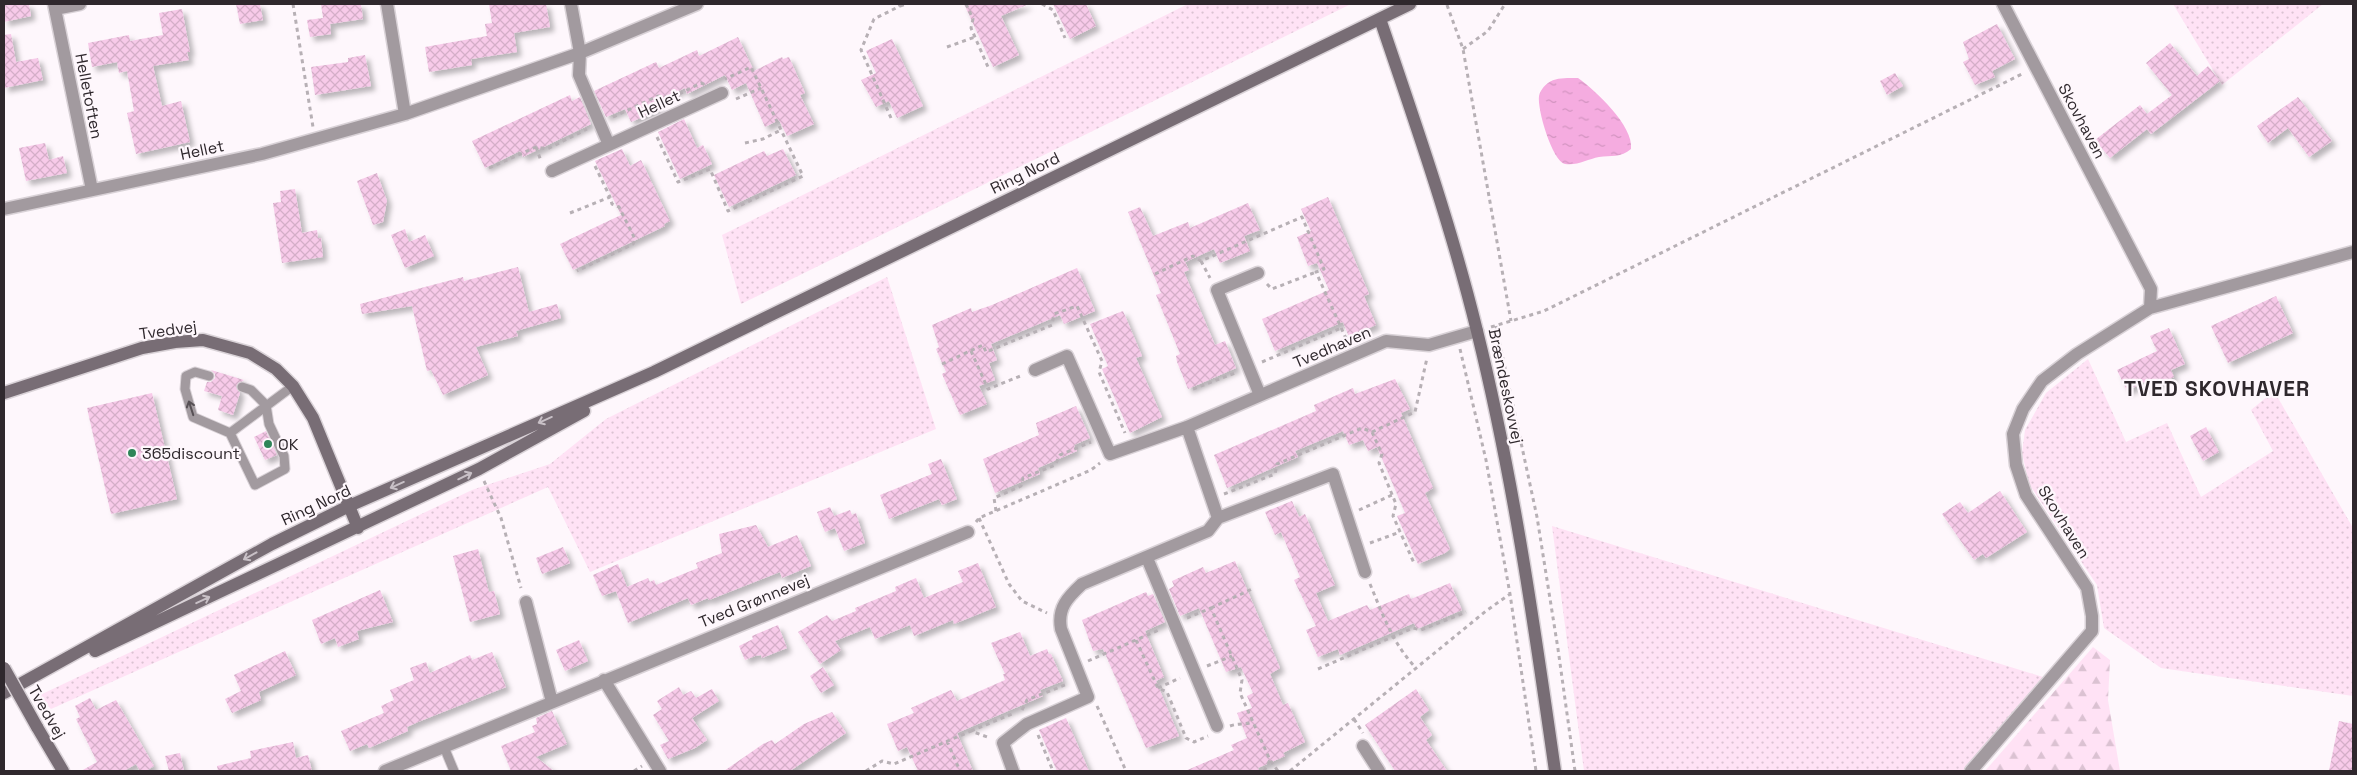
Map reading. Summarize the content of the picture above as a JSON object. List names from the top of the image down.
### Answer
{
  "streets": {
    "main road": ["Ring Nord", "Tvedvej", "Brændeskovvej"],
    "street": [
      "Helletoften",
      "Hellet",
      "Skovhaven",
      "Tvedhaven",
      "Tved Grønnevej"
    ]
  },
  "crossings": [
    ["Helletoften", "Hellet"],
    ["Ring Nord", "Tvedvej"],
    ["Ring Nord", "Brændeskovvej"],
    ["Tvedhaven", "Brændeskovvej"]
  ],
  "districts": ["TVED SKOVHAVER"],
  "places": ["OK", "365discount"]
}
